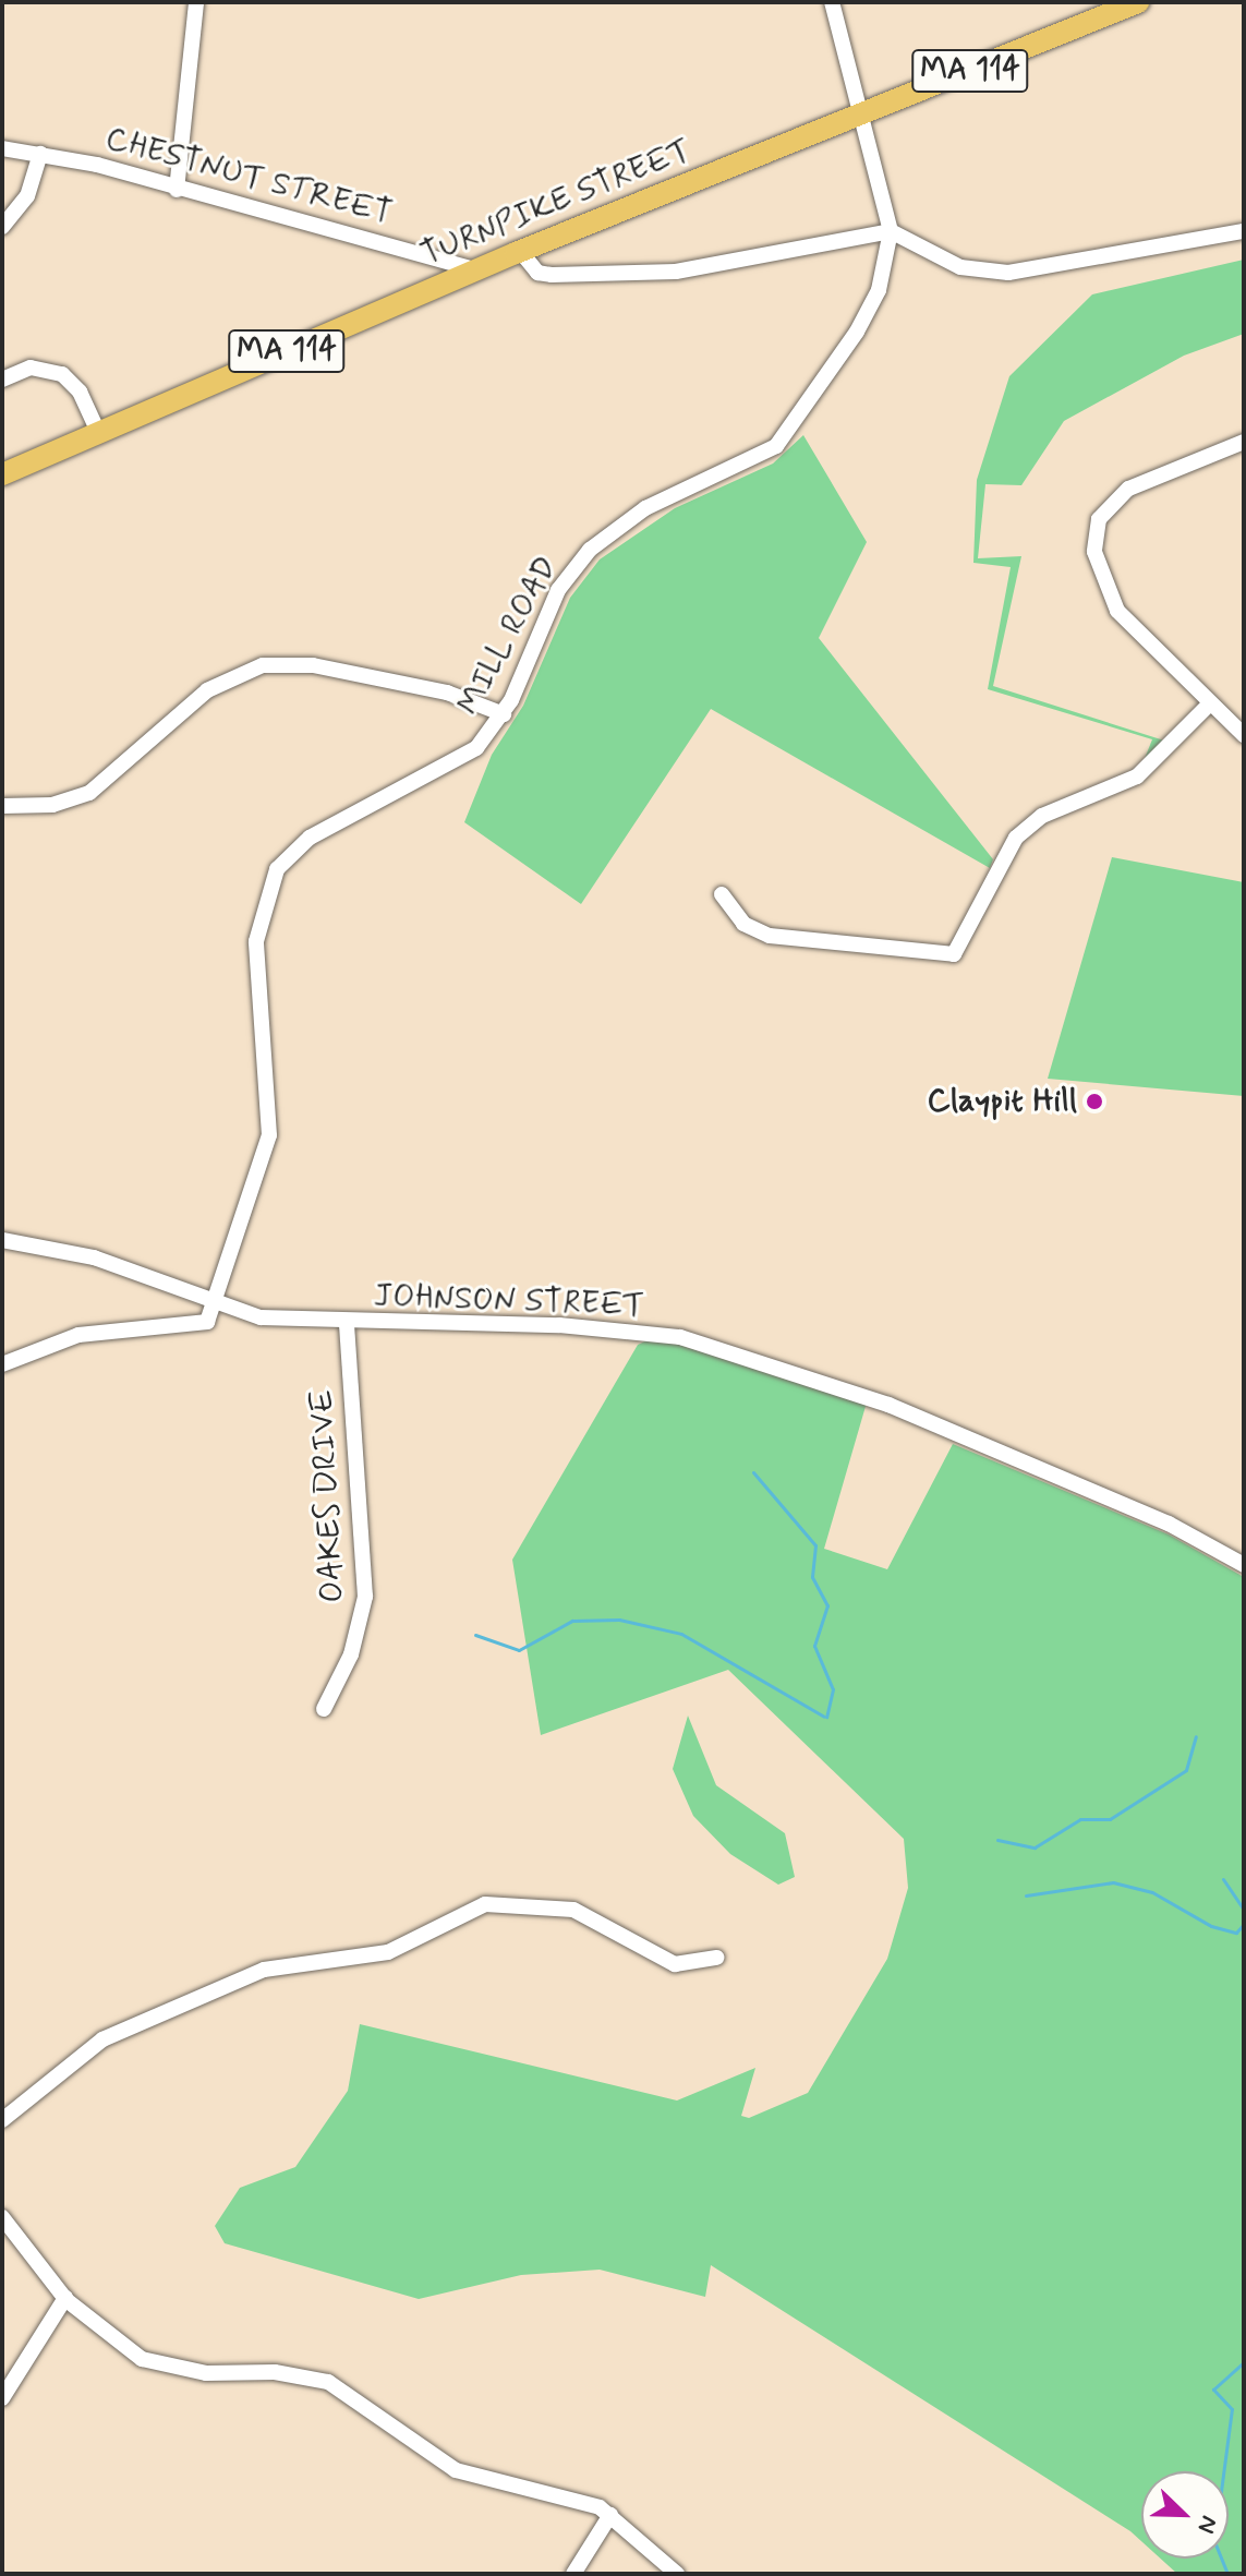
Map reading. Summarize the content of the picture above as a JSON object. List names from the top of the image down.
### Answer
{
  "streets": {
    "highway": ["MA 114", "TURNPIKE STREET"],
    "street": [
      "CHESTNUT STREET",
      "MILL ROAD",
      "JOHNSON STREET",
      "OAKES DRIVE"
    ]
  },
  "crossings": [
    ["CHESTNUT STREET", "TURNPIKE STREET"],
    ["TURNPIKE STREET", "MILL ROAD"],
    ["MILL ROAD", "JOHNSON STREET"],
    ["JOHNSON STREET", "OAKES DRIVE"]
  ],
  "places": ["Claypit Hill"],
  "north": "bottom right"
}
